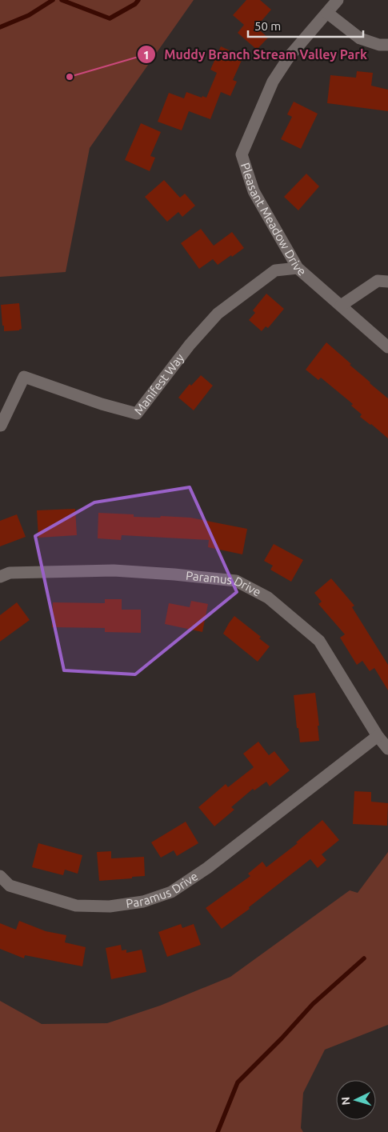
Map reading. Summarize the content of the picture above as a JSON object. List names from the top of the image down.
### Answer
{
  "streets": {
    "street": ["Pleasant Meadow Drive", "Manifest Way", "Paramus Drive"]
  },
  "crossings": [
    ["Pleasant Meadow Drive", "Manifest Way"]
  ],
  "places": ["Muddy Branch Stream Valley Park"],
  "scale_bar": "50 m",
  "north": "left"
}
